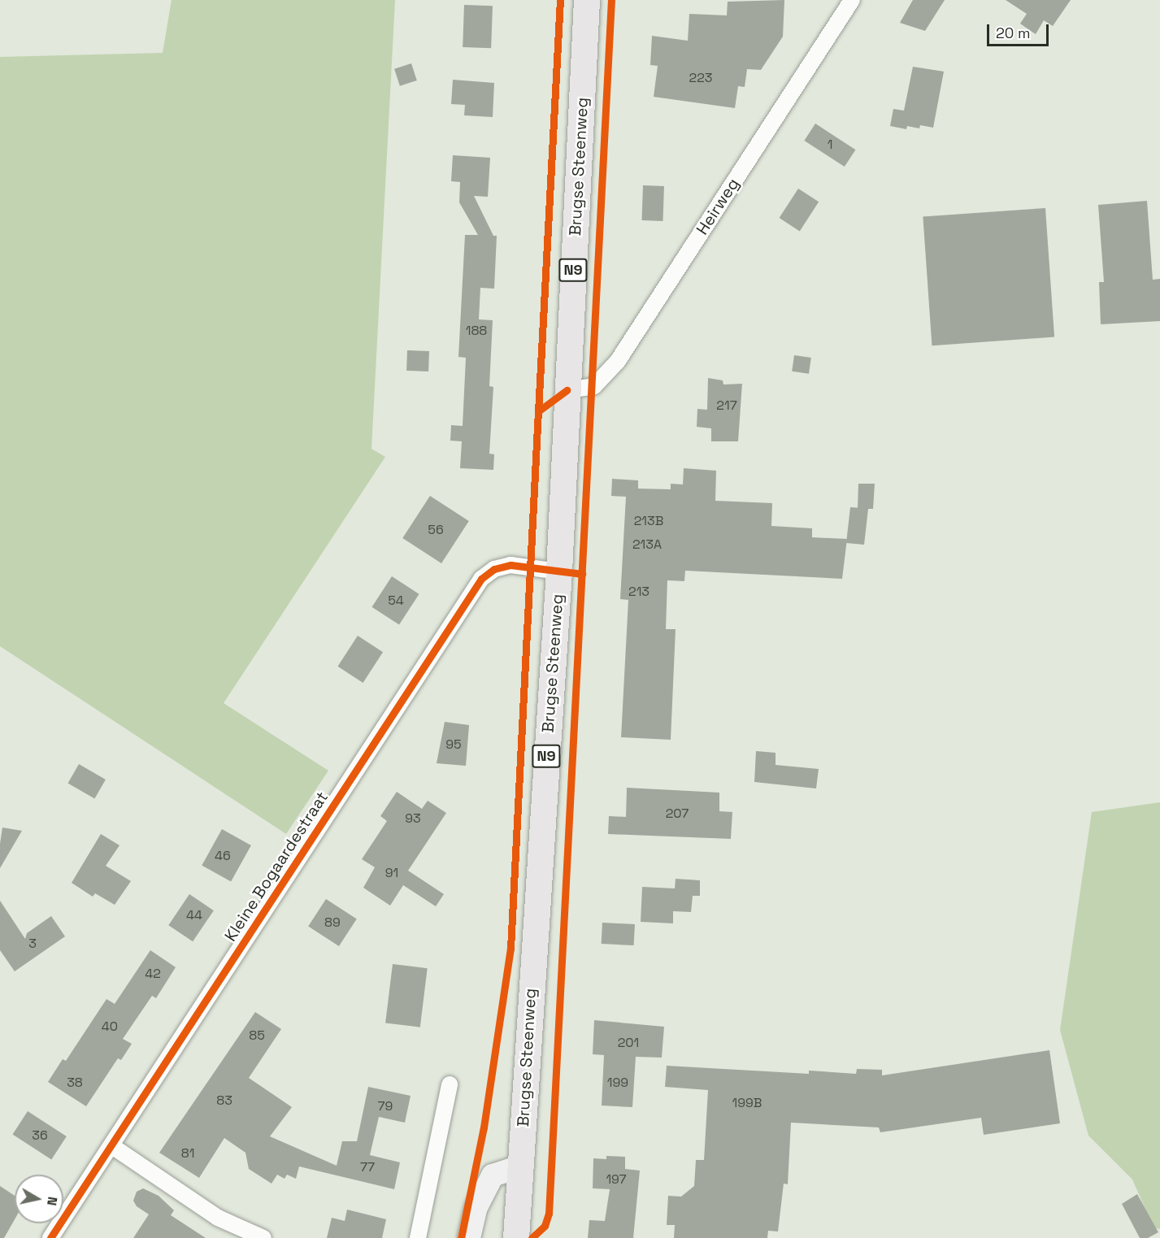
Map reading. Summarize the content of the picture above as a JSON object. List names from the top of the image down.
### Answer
{
  "streets": {
    "main road": ["Brugse Steenweg", "N9"],
    "street": ["Heirweg", "Kleine Bogaardestraat"]
  },
  "crossings": [
    ["Brugse Steenweg", "Heirweg"],
    ["Brugse Steenweg", "Kleine Bogaardestraat"]
  ],
  "house_numbers": [
    "223",
    "1",
    "188",
    "217",
    "213B",
    "56",
    "213A",
    "213",
    "54",
    "95",
    "207",
    "93",
    "46",
    "91",
    "44",
    "89",
    "3",
    "42",
    "40",
    "85",
    "201",
    "38",
    "199",
    "83",
    "199B",
    "79",
    "36",
    "81",
    "77",
    "197"
  ],
  "scale_bar": "20 m",
  "north": "right"
}
